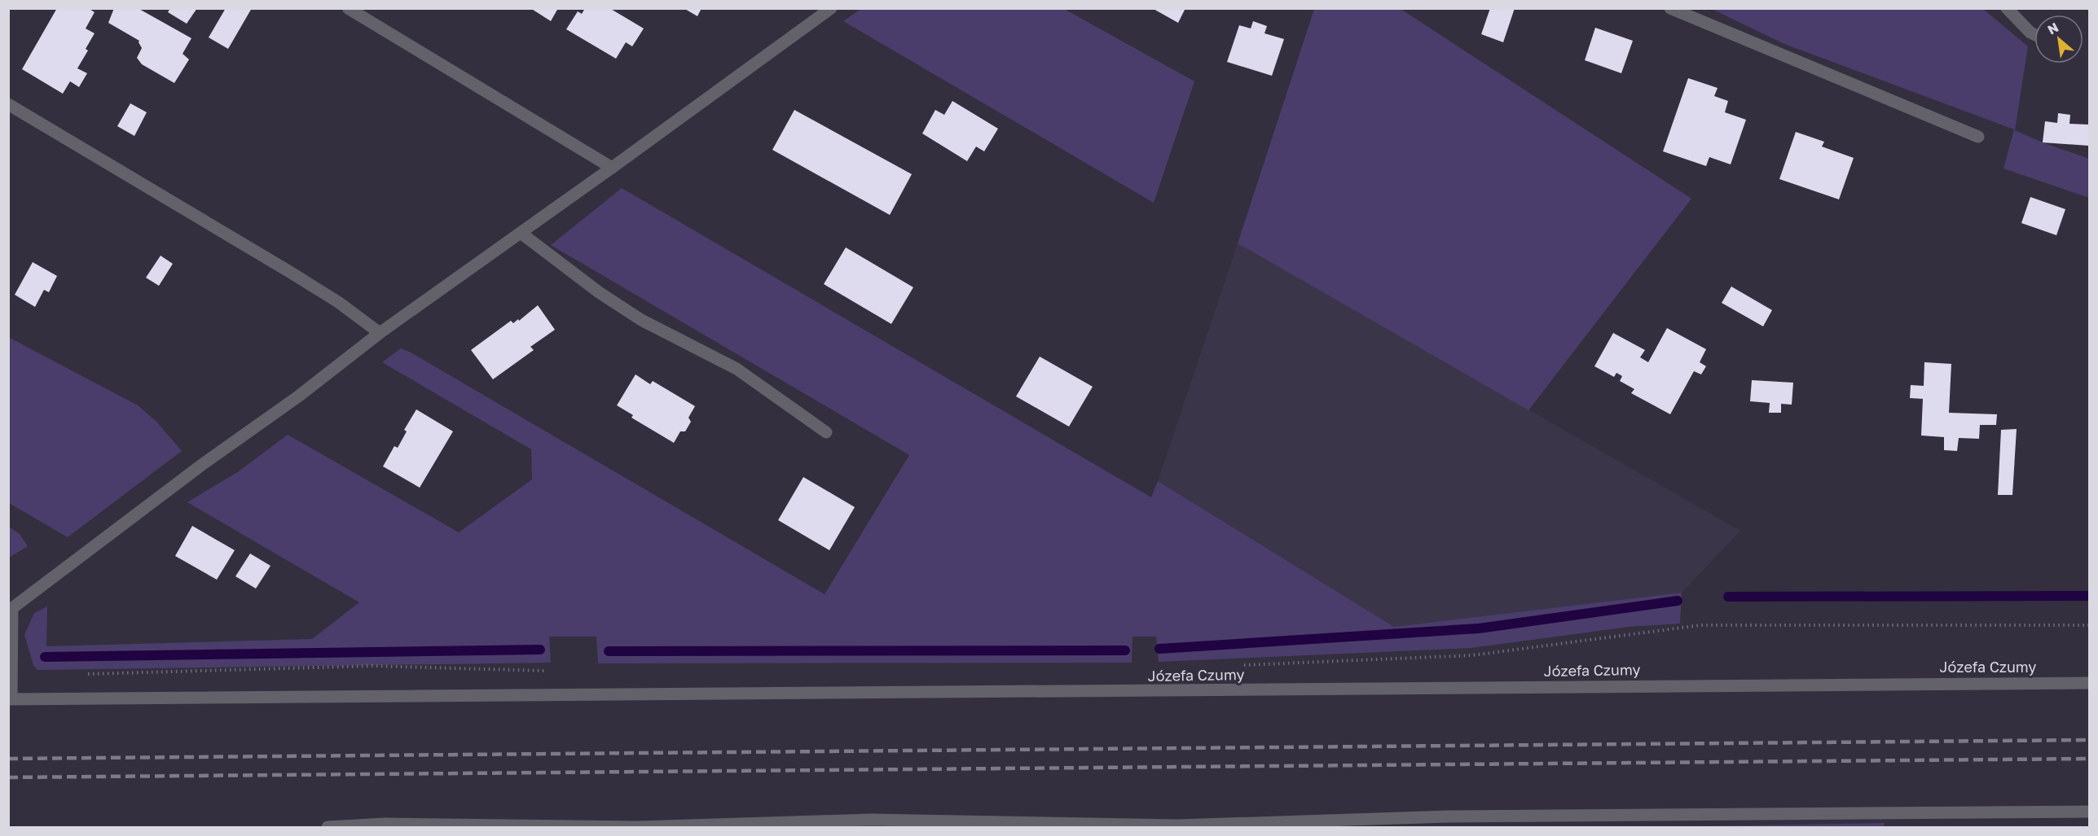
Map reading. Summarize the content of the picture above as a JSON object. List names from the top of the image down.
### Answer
{
  "streets": {
    "street": ["Józefa Czumy"]
  },
  "north": "top left"
}
